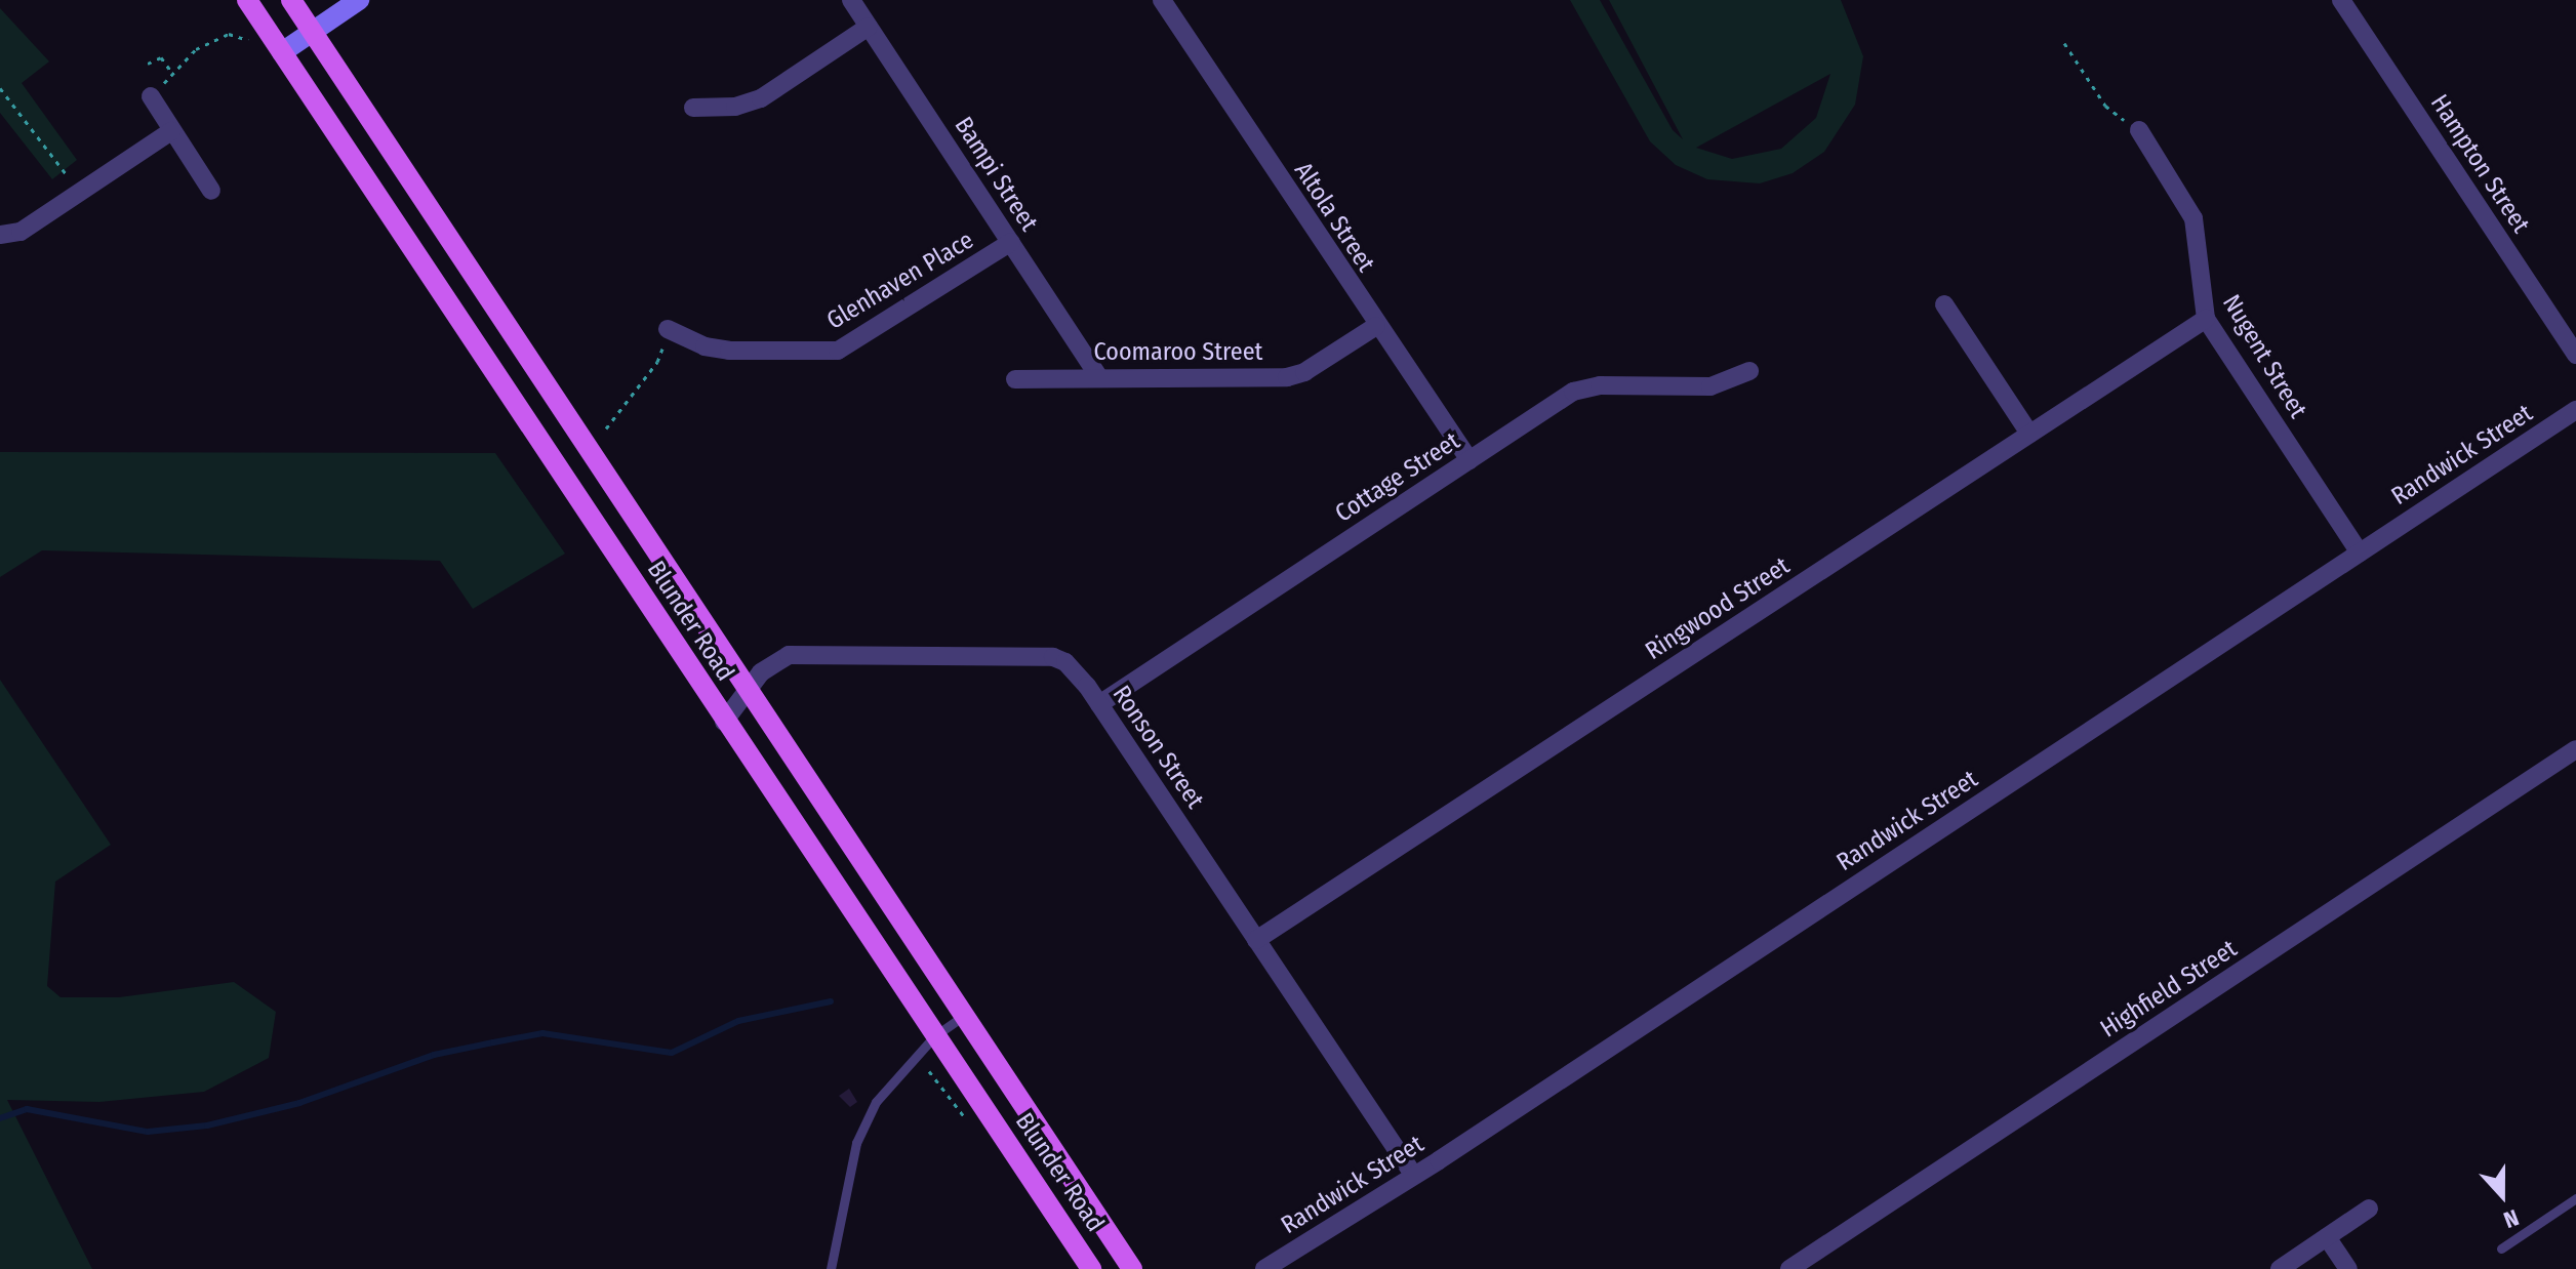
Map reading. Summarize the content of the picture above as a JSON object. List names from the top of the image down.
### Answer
{
  "streets": {
    "main road": ["Blunder Road"],
    "street": [
      "Hampton Street",
      "Bampi Street",
      "Altola Street",
      "Glenhaven Place",
      "Coomaroo Street",
      "Nugent Street",
      "Randwick Street",
      "Cottage Street",
      "Ringwood Street",
      "Ronson Street",
      "Highfield Street"
    ]
  },
  "crossings": [
    ["Bampi Street", "Glenhaven Place"],
    ["Bampi Street", "Coomaroo Street"],
    ["Altola Street", "Coomaroo Street"],
    ["Altola Street", "Cottage Street"],
    ["Nugent Street", "Randwick Street"],
    ["Nugent Street", "Ringwood Street"],
    ["Randwick Street", "Ronson Street"],
    ["Cottage Street", "Ronson Street"],
    ["Ringwood Street", "Ronson Street"],
    ["Blunder Road", "Ronson Street"]
  ],
  "north": "bottom"
}
